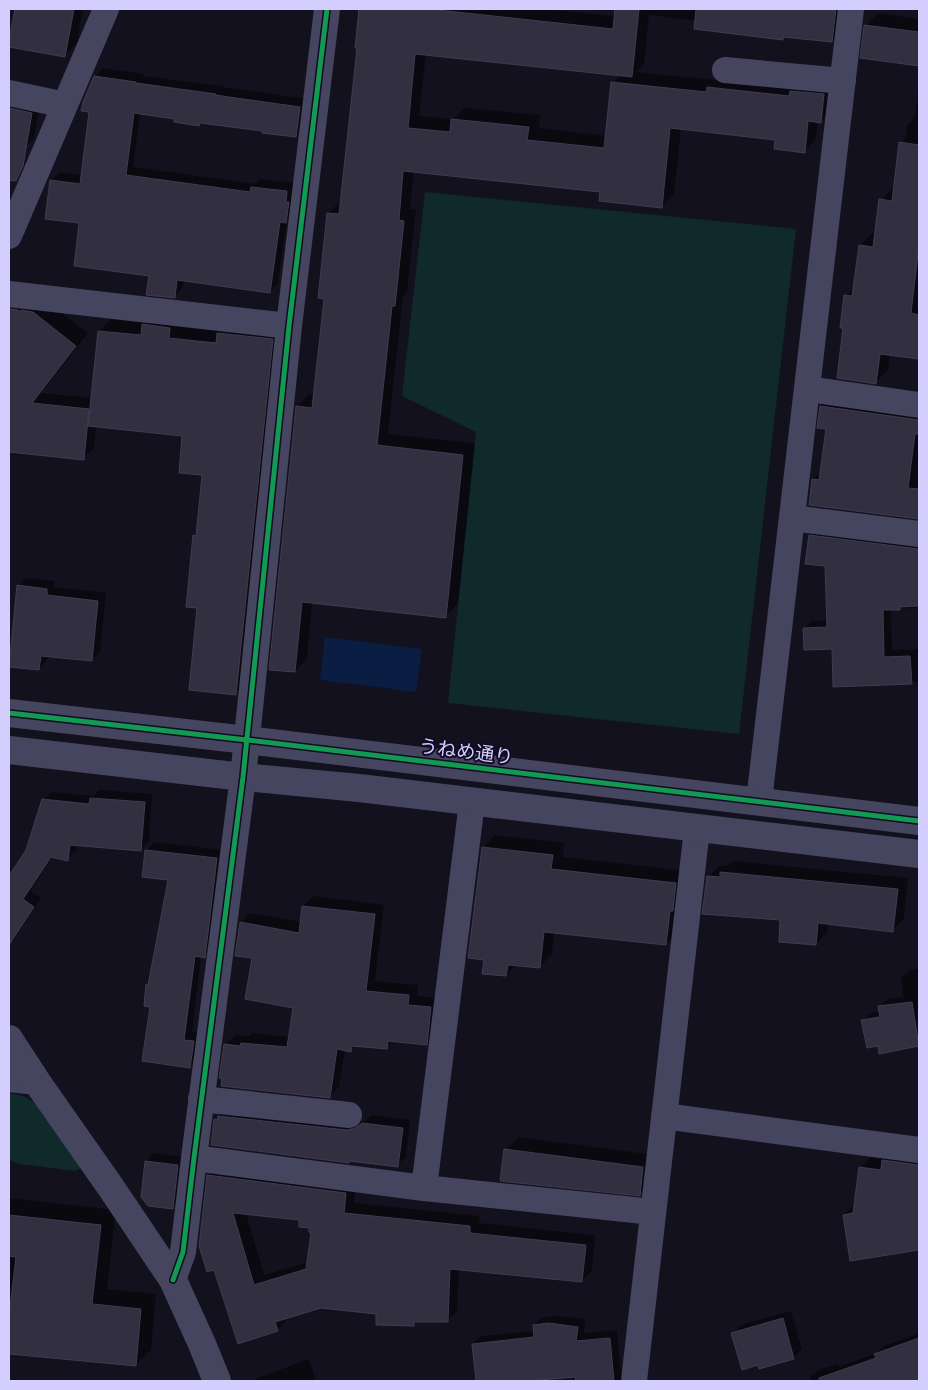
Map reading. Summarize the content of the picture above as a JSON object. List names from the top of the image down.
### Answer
{
  "streets": {
    "street": ["うねめ通り"]
  }
}
